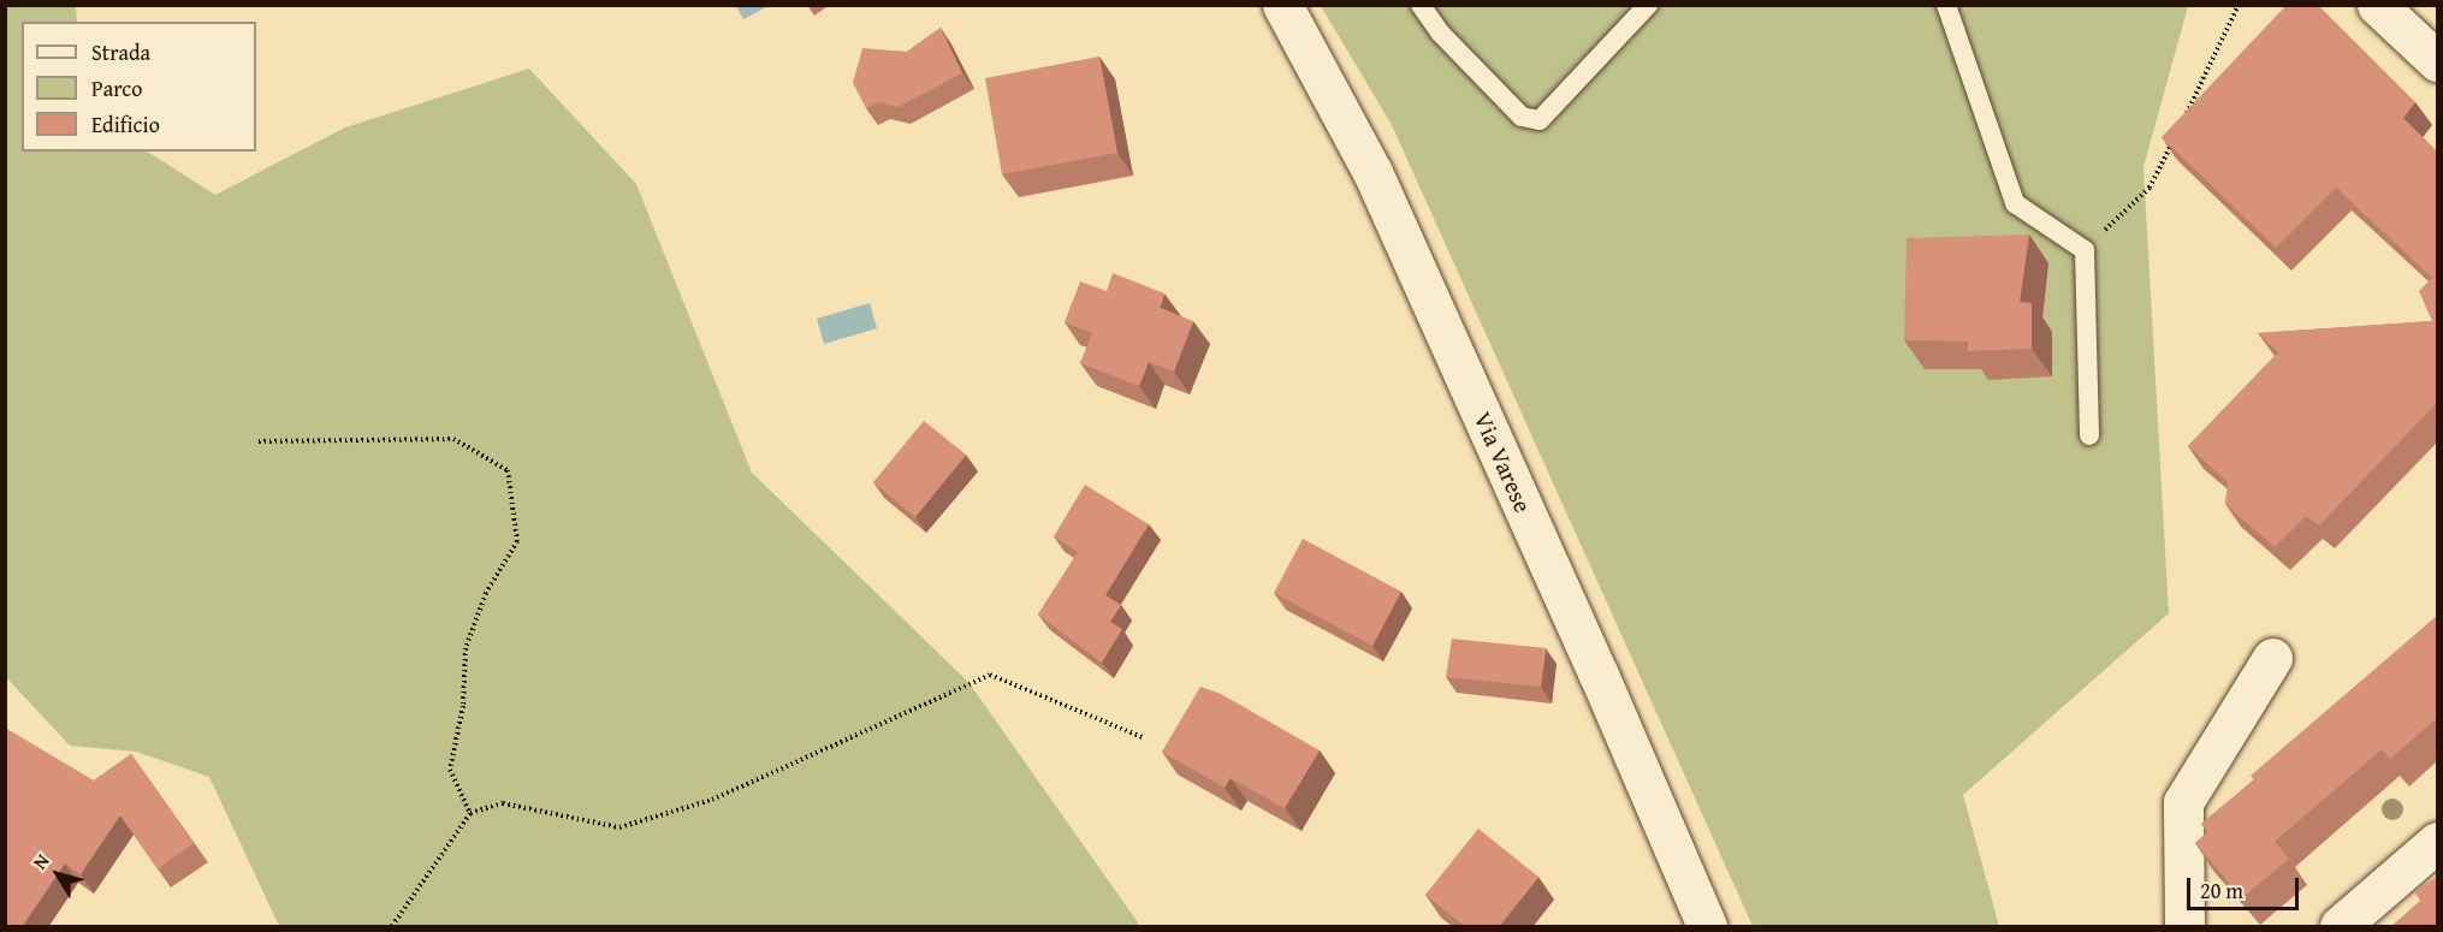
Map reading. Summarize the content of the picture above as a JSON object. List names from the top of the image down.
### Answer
{
  "streets": {
    "main road": ["Via Varese"]
  },
  "legend": ["Strada", "Parco", "Edificio"],
  "scale_bar": "20 m",
  "north": "top left"
}
